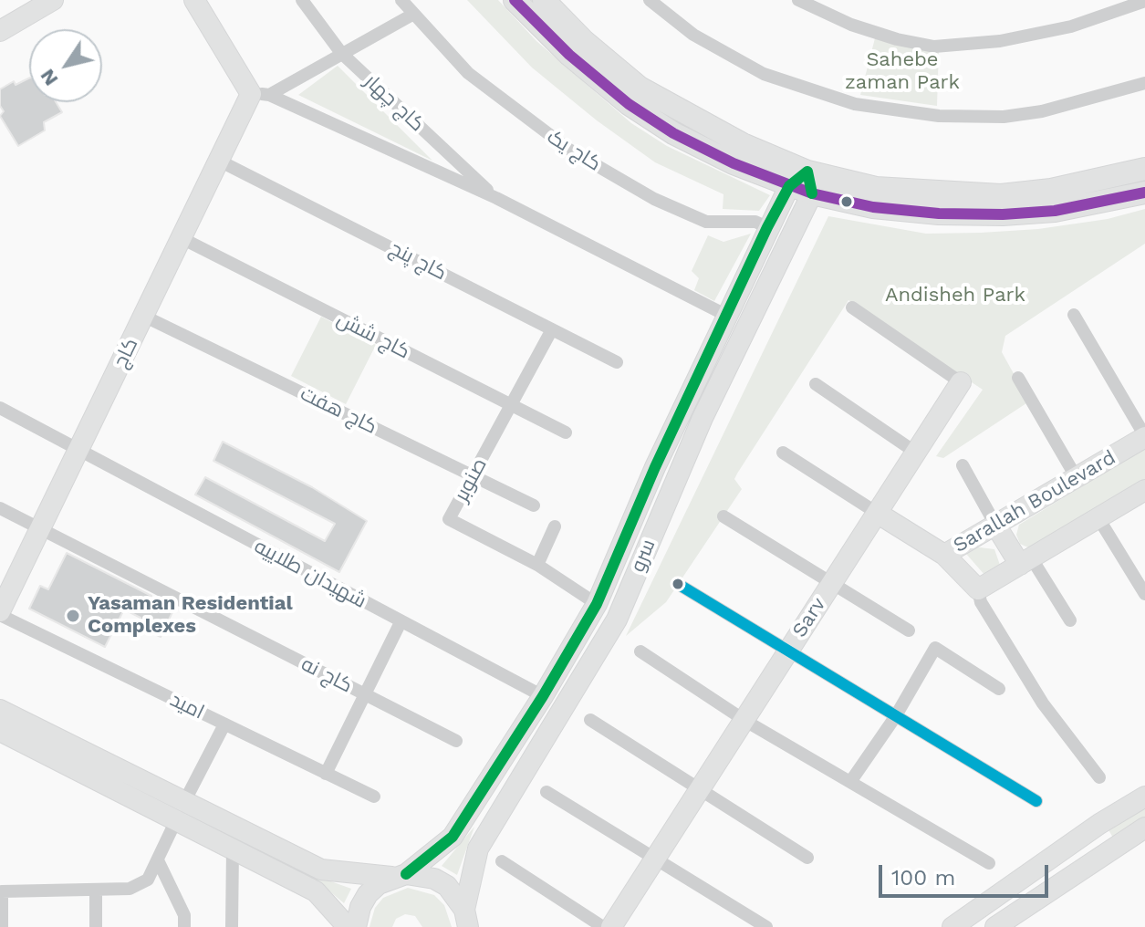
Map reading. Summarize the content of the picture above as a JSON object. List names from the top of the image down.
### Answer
{
  "streets": {
    "main road": [
      "کاج",
      "Sarallah Boulevard",
      "سرو",
      "Sarv"
    ],
    "street": [
      "کاج چهار",
      "کاج یک",
      "کاج پنج",
      "کاج شش",
      "کاج هفت",
      "صنوبر",
      "شهیدان طلاییه",
      "کاج نه",
      "امید"
    ]
  },
  "crossings": [
    ["کاج پنج", "کاج"],
    ["کاج پنج", "صنوبر"],
    ["کاج شش", "کاج"],
    ["کاج شش", "صنوبر"],
    ["کاج", "کاج هفت"],
    ["کاج", "شهیدان طلاییه"],
    ["کاج", "کاج نه"],
    ["کاج", "امید"],
    ["کاج هفت", "صنوبر"]
  ],
  "parks": ["Sahebe zaman Park", "Andisheh Park"],
  "places": ["Yasaman Residential Complexes"],
  "scale_bar": "100 m",
  "north": "bottom left"
}
